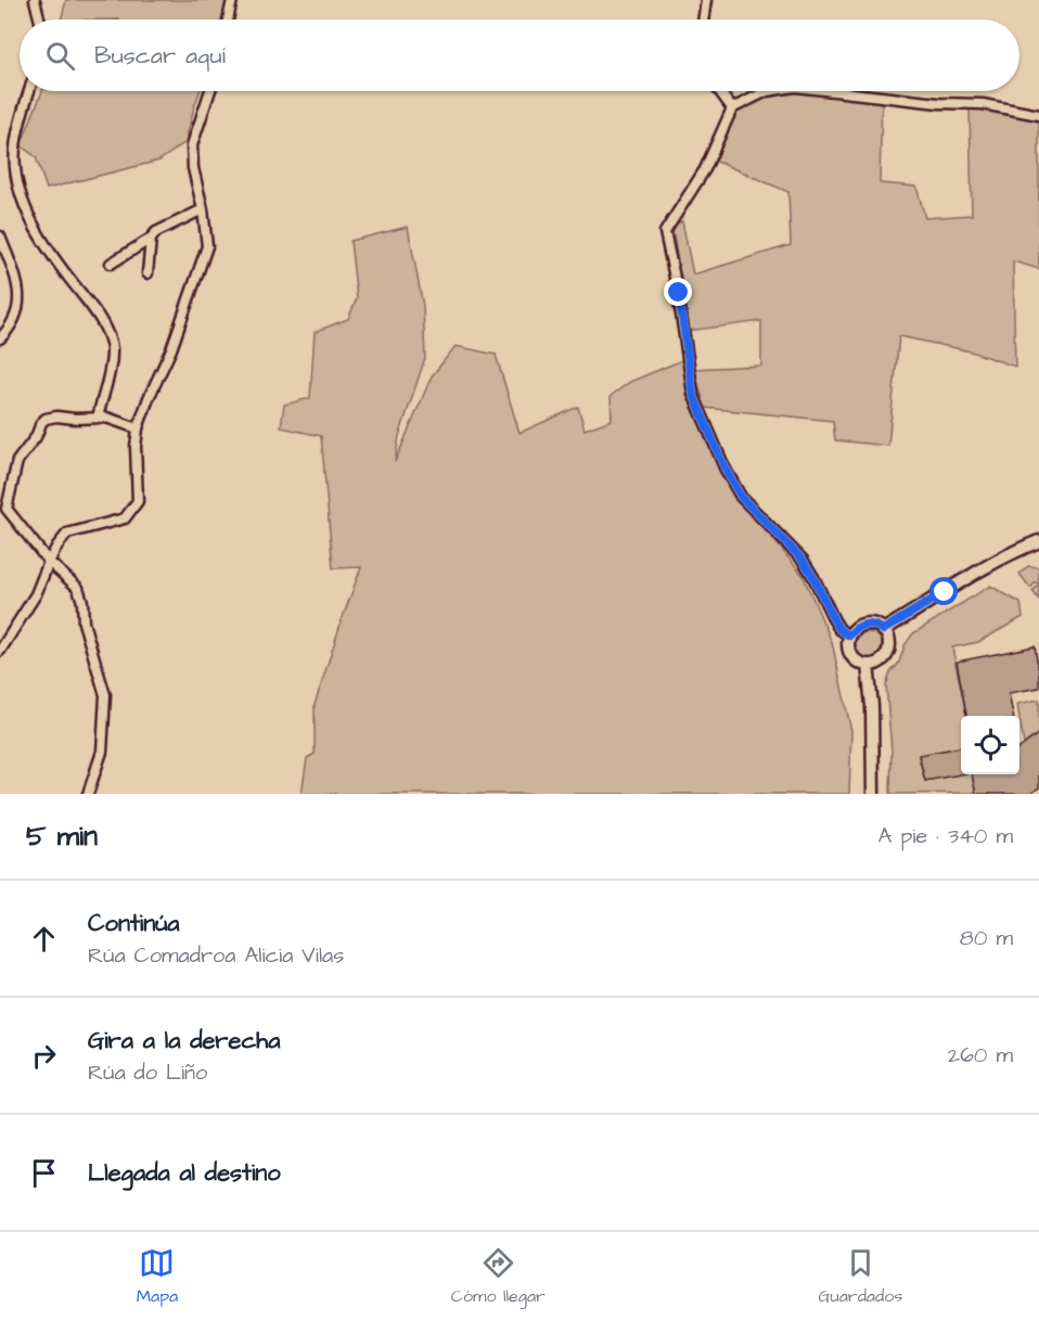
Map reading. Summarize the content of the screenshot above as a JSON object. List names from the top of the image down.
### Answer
{
  "page": {
    "search": "Buscar aquí",
    "heading": ["5 min", "A pie · 340 m"],
    "list": [
      ["Continúa", "Rúa Comadroa Alicia Vilas", "80 m"],
      ["Gira a la derecha", "Rúa do Liño", "260 m"],
      "Llegada al destino"
    ],
    "nav": ["Mapa", "Cómo llegar", "Guardados"]
  }
}
